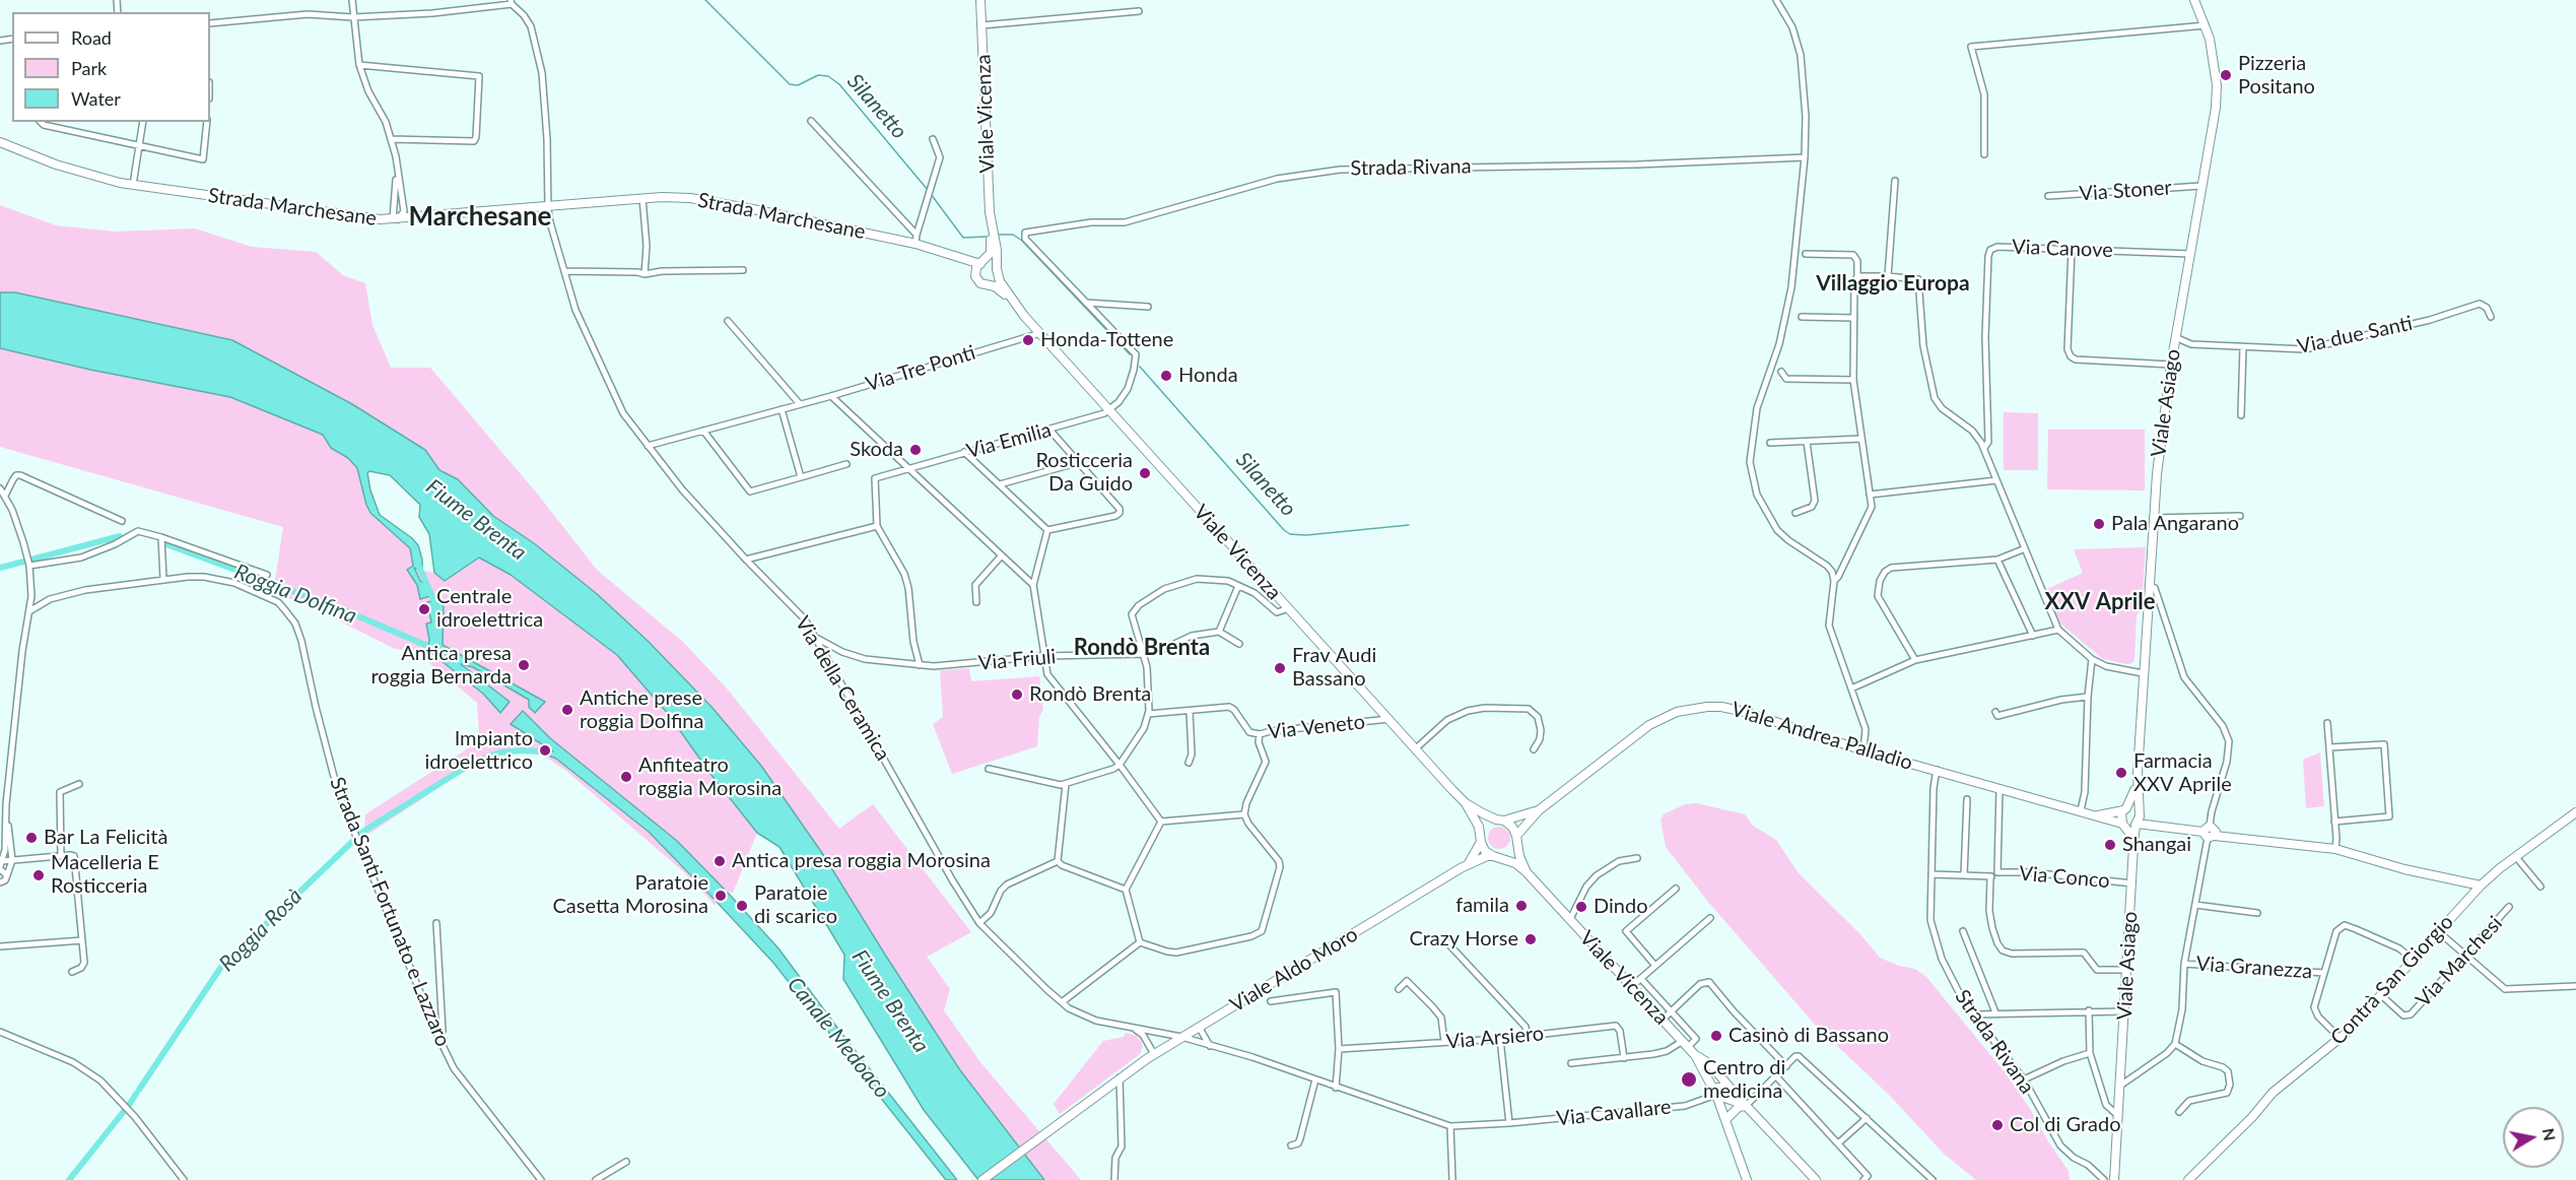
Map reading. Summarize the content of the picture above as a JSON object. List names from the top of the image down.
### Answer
{
  "streets": {
    "main road": [
      "Viale Vicenza",
      "Strada Marchesane",
      "Viale Asiago",
      "Viale Andrea Palladio",
      "Viale Aldo Moro",
      "Contrà San Giorgio"
    ],
    "street": [
      "Strada Rivana",
      "Via Stoner",
      "Via Canove",
      "Via due Santi",
      "Via Tre Ponti",
      "Via Emilia",
      "Via Friuli",
      "Via della Ceramica",
      "Via Veneto",
      "Via Conco",
      "Strada Santi Fortunato e Lazzaro",
      "Via Marchesi",
      "Via Granezza",
      "Via Arsiero",
      "Via Cavallare"
    ]
  },
  "crossings": [
    ["Viale Vicenza", "Strada Marchesane"],
    ["Viale Vicenza", "Via Tre Ponti"],
    ["Viale Vicenza", "Via Emilia"],
    ["Viale Vicenza", "Via Veneto"],
    ["Viale Vicenza", "Viale Andrea Palladio"],
    ["Viale Vicenza", "Viale Aldo Moro"],
    ["Viale Vicenza", "Via Cavallare"],
    ["Strada Rivana", "Viale Andrea Palladio"],
    ["Via Stoner", "Viale Asiago"],
    ["Strada Marchesane", "Via della Ceramica"],
    ["Via Canove", "Viale Asiago"],
    ["Via due Santi", "Viale Asiago"],
    ["Via Tre Ponti", "Via della Ceramica"],
    ["Viale Asiago", "Viale Andrea Palladio"],
    ["Viale Asiago", "Via Conco"],
    ["Via Friuli", "Via della Ceramica"],
    ["Via della Ceramica", "Viale Aldo Moro"],
    ["Via della Ceramica", "Via Cavallare"],
    ["Viale Andrea Palladio", "Viale Aldo Moro"],
    ["Via Marchesi", "Contrà San Giorgio"],
    ["Viale Aldo Moro", "Via Cavallare"]
  ],
  "districts": [
    "Marchesane",
    "Villaggio Europa",
    "XXV Aprile",
    "Rondò Brenta"
  ],
  "water": [
    "Silanetto",
    "Fiume Brenta",
    "Roggia Dolfina",
    "Roggia Rosà",
    "Canale Medoaco"
  ],
  "places": [
    "Pizzeria Positano",
    "Honda-Tottene",
    "Honda",
    "Skoda",
    "Rosticceria Da Guido",
    "Pala Angarano",
    "Centrale idroelettrica",
    "Antica presa roggia Bernarda",
    "Frav Audi Bassano",
    "Rondò Brenta",
    "Antiche prese roggia Dolfina",
    "Impianto idroelettrico",
    "Farmacia XXV Aprile",
    "Anfiteatro roggia Morosina",
    "Bar La Felicità",
    "Shangai",
    "Antica presa roggia Morosina",
    "Macelleria E Rosticceria",
    "Paratoie Casetta Morosina",
    "Paratoie di scarico",
    "famila",
    "Dindo",
    "Crazy Horse",
    "Casinò di Bassano",
    "Centro di medicina",
    "Col di Grado"
  ],
  "legend": ["Road", "Park", "Water"],
  "north": "right"
}
